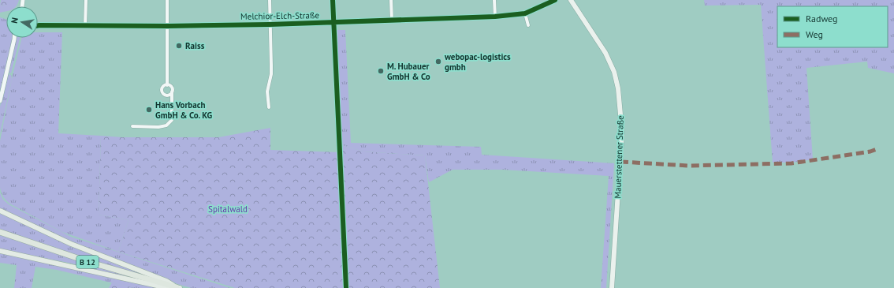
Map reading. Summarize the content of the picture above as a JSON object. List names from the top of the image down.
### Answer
{
  "streets": {
    "highway": ["B 12"],
    "main road": ["Mauerstettener Straße"],
    "street": ["Melchior-Elch-Straße"]
  },
  "parks": ["Spitalwald"],
  "places": [
    "Raiss",
    "webopac-logistics gmbh",
    "M. Hubauer GmbH & Co",
    "Hans Vorbach GmbH & Co. KG"
  ],
  "legend": ["Radweg", "Weg"],
  "north": "left"
}
